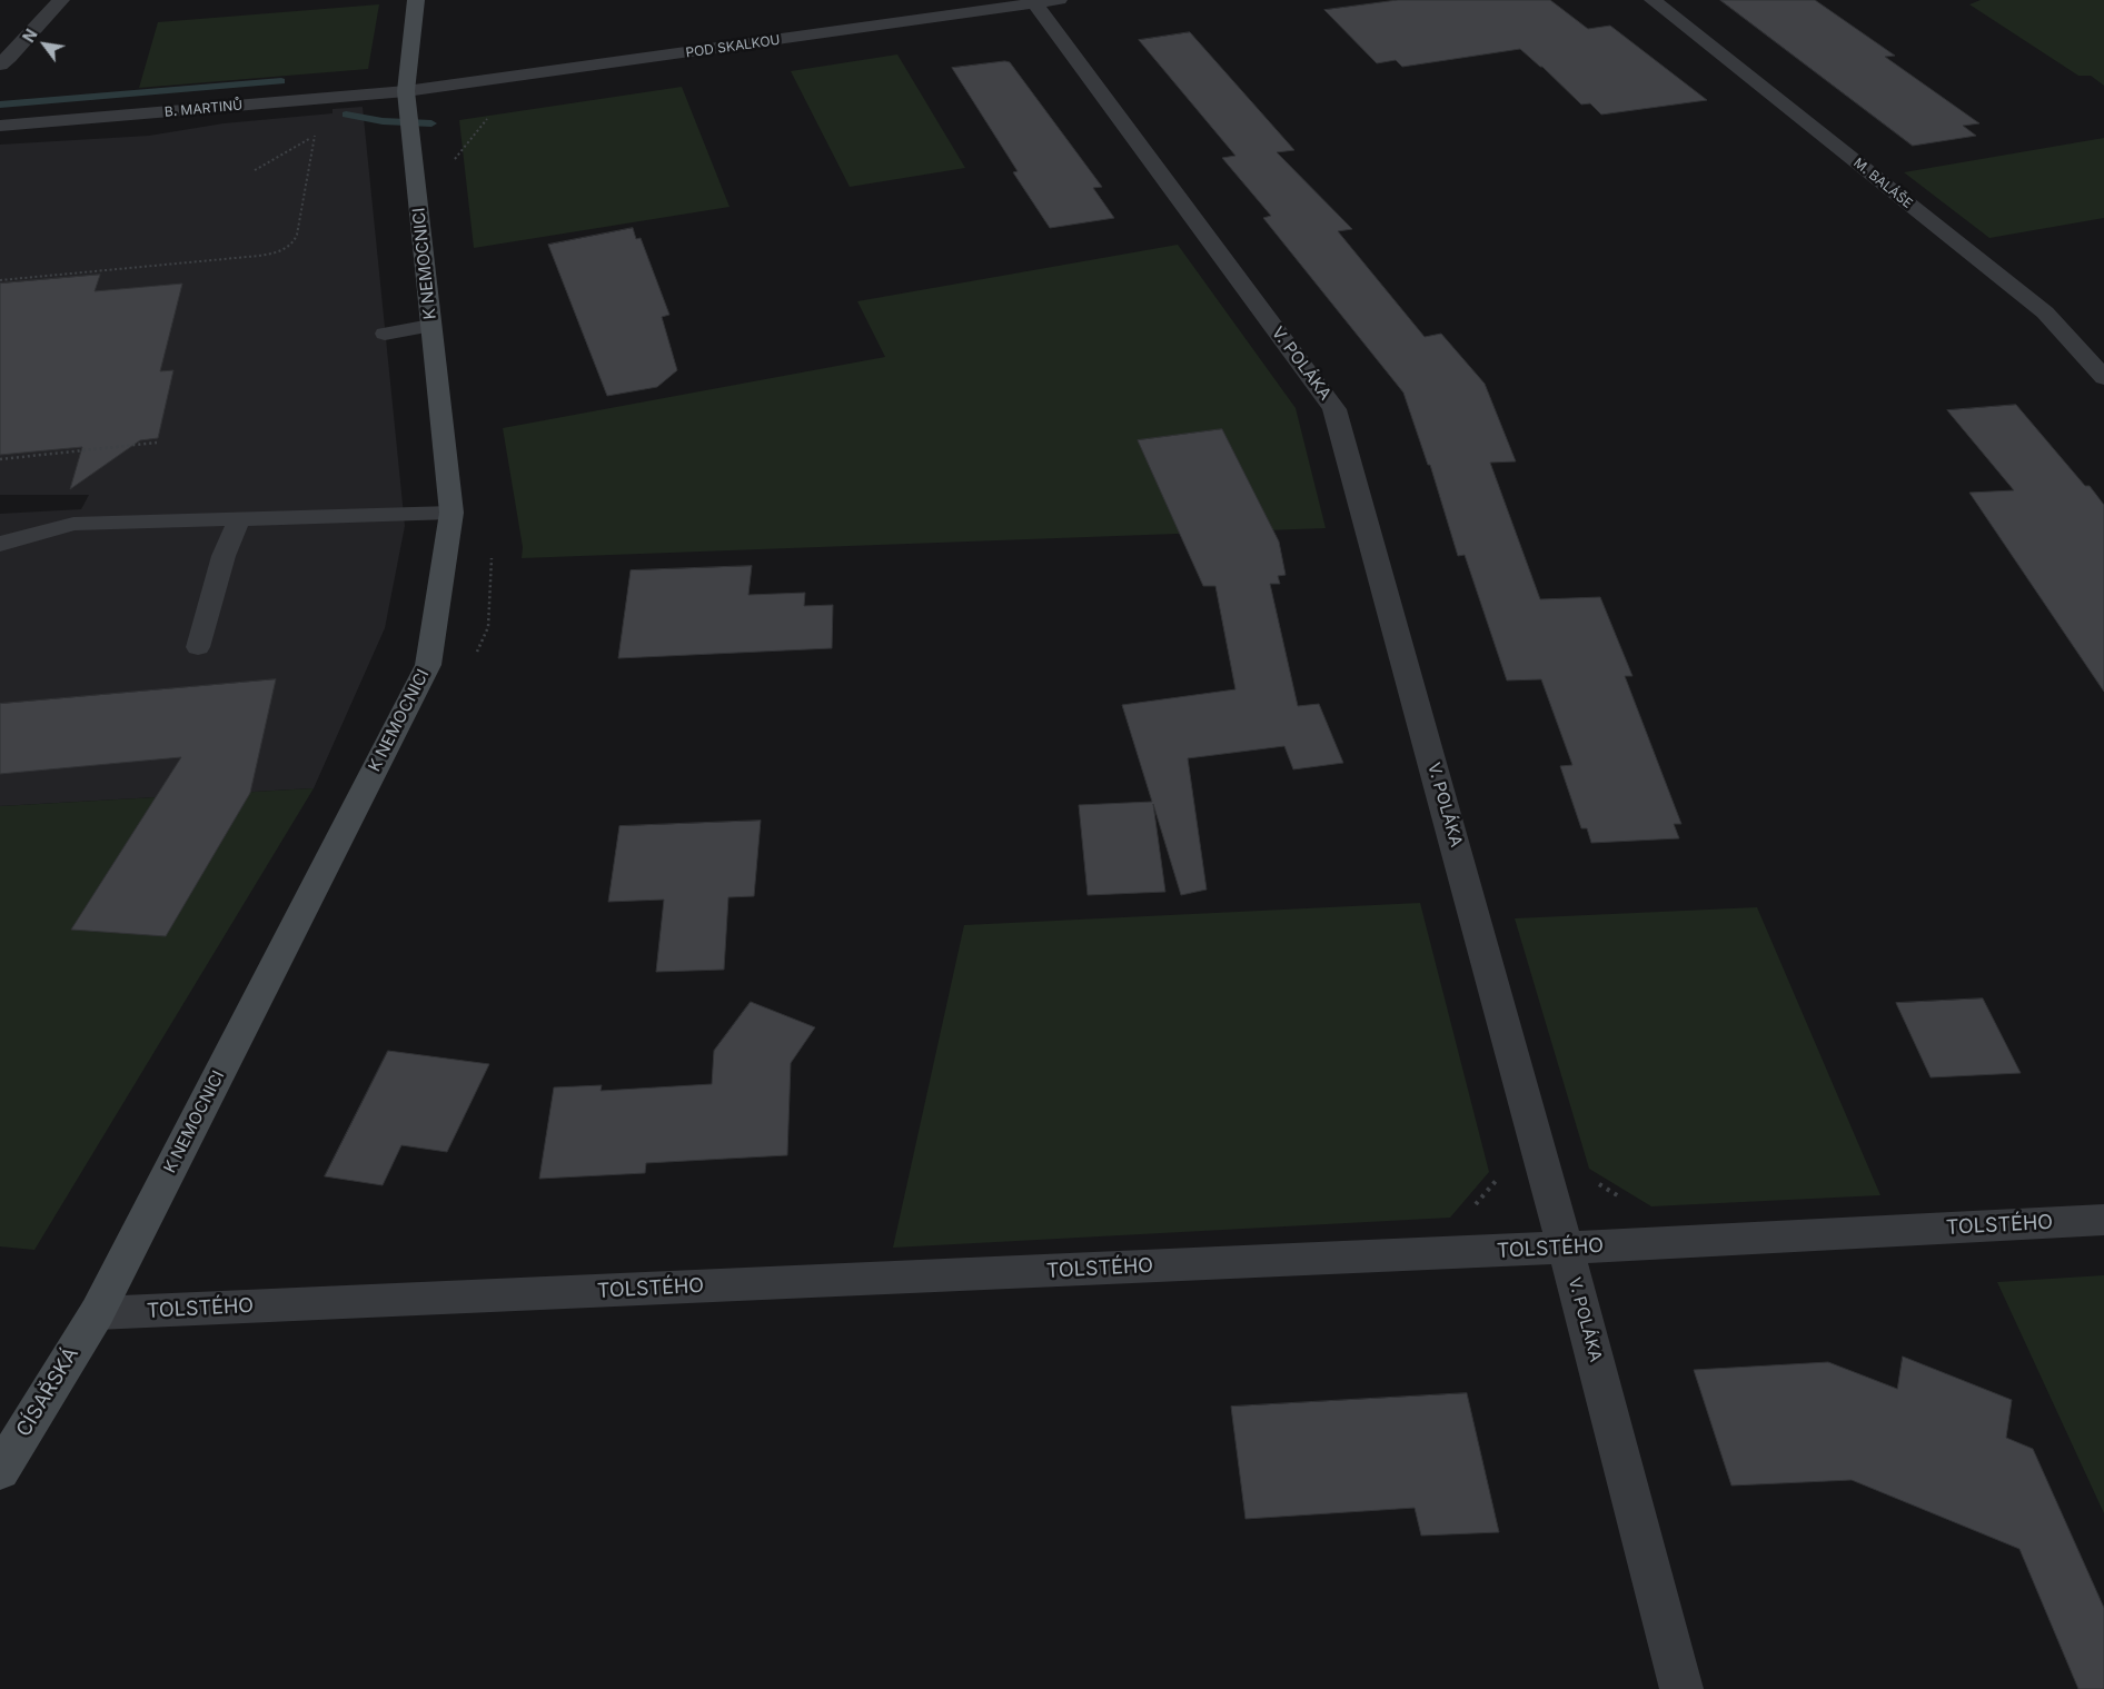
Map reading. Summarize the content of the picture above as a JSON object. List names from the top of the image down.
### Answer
{
  "streets": {
    "street": [
      "POD SKALKOU",
      "B. MARTINŮ",
      "M. BALÁŠE",
      "K NEMOCNICI",
      "V. POLÁKA",
      "TOLSTÉHO",
      "CÍSAŘSKÁ"
    ]
  },
  "crossings": [
    ["POD SKALKOU", "B. MARTINŮ"],
    ["POD SKALKOU", "K NEMOCNICI"],
    ["POD SKALKOU", "V. POLÁKA"],
    ["B. MARTINŮ", "K NEMOCNICI"],
    ["K NEMOCNICI", "TOLSTÉHO"],
    ["K NEMOCNICI", "CÍSAŘSKÁ"],
    ["V. POLÁKA", "TOLSTÉHO"],
    ["TOLSTÉHO", "CÍSAŘSKÁ"]
  ],
  "north": "top left"
}
